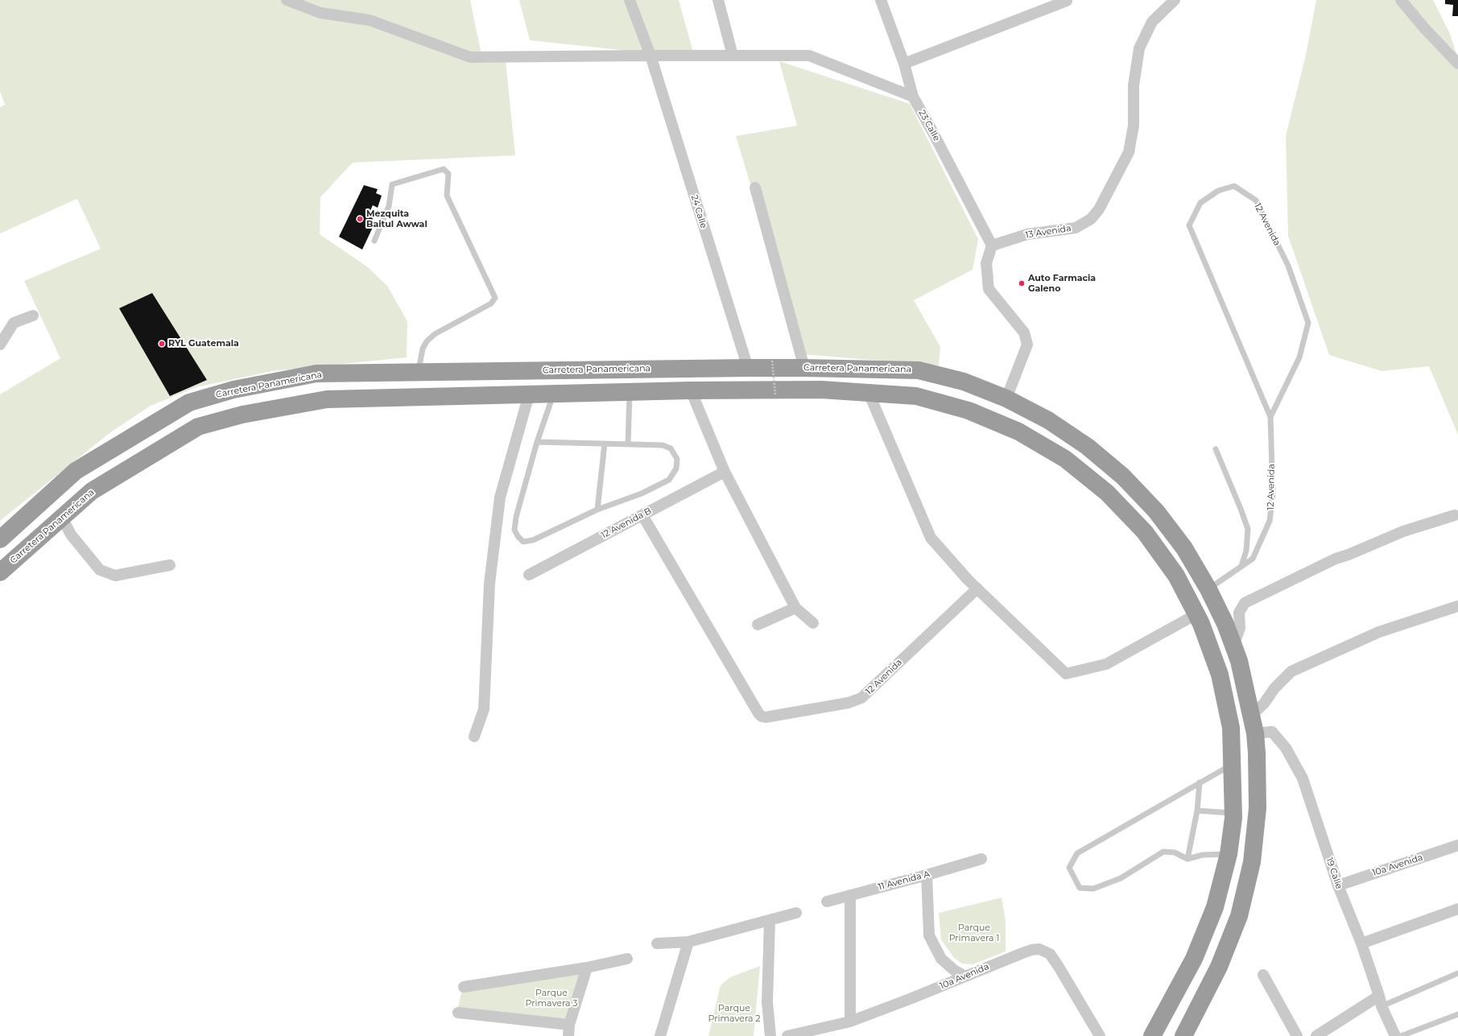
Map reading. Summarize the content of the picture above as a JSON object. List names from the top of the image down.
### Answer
{
  "streets": {
    "highway": ["Carretera Panamericana"],
    "street": [
      "23 Calle",
      "24 Calle",
      "12 Avenida",
      "13 Avenida",
      "12 Avenida B",
      "10a Avenida",
      "19 Calle",
      "11 Avenida A"
    ]
  },
  "crossings": [
    ["23 Calle", "13 Avenida"],
    ["24 Calle", "Carretera Panamericana"],
    ["12 Avenida", "Carretera Panamericana"],
    ["12 Avenida", "12 Avenida B"],
    ["Carretera Panamericana", "19 Calle"],
    ["10a Avenida", "19 Calle"]
  ],
  "parks": ["Parque Primavera 1", "Parque Primavera 3", "Parque Primavera 2"],
  "places": ["Mezquita Baitul Awwal", "Auto Farmacia Galeno", "RYL Guatemala"]
}
